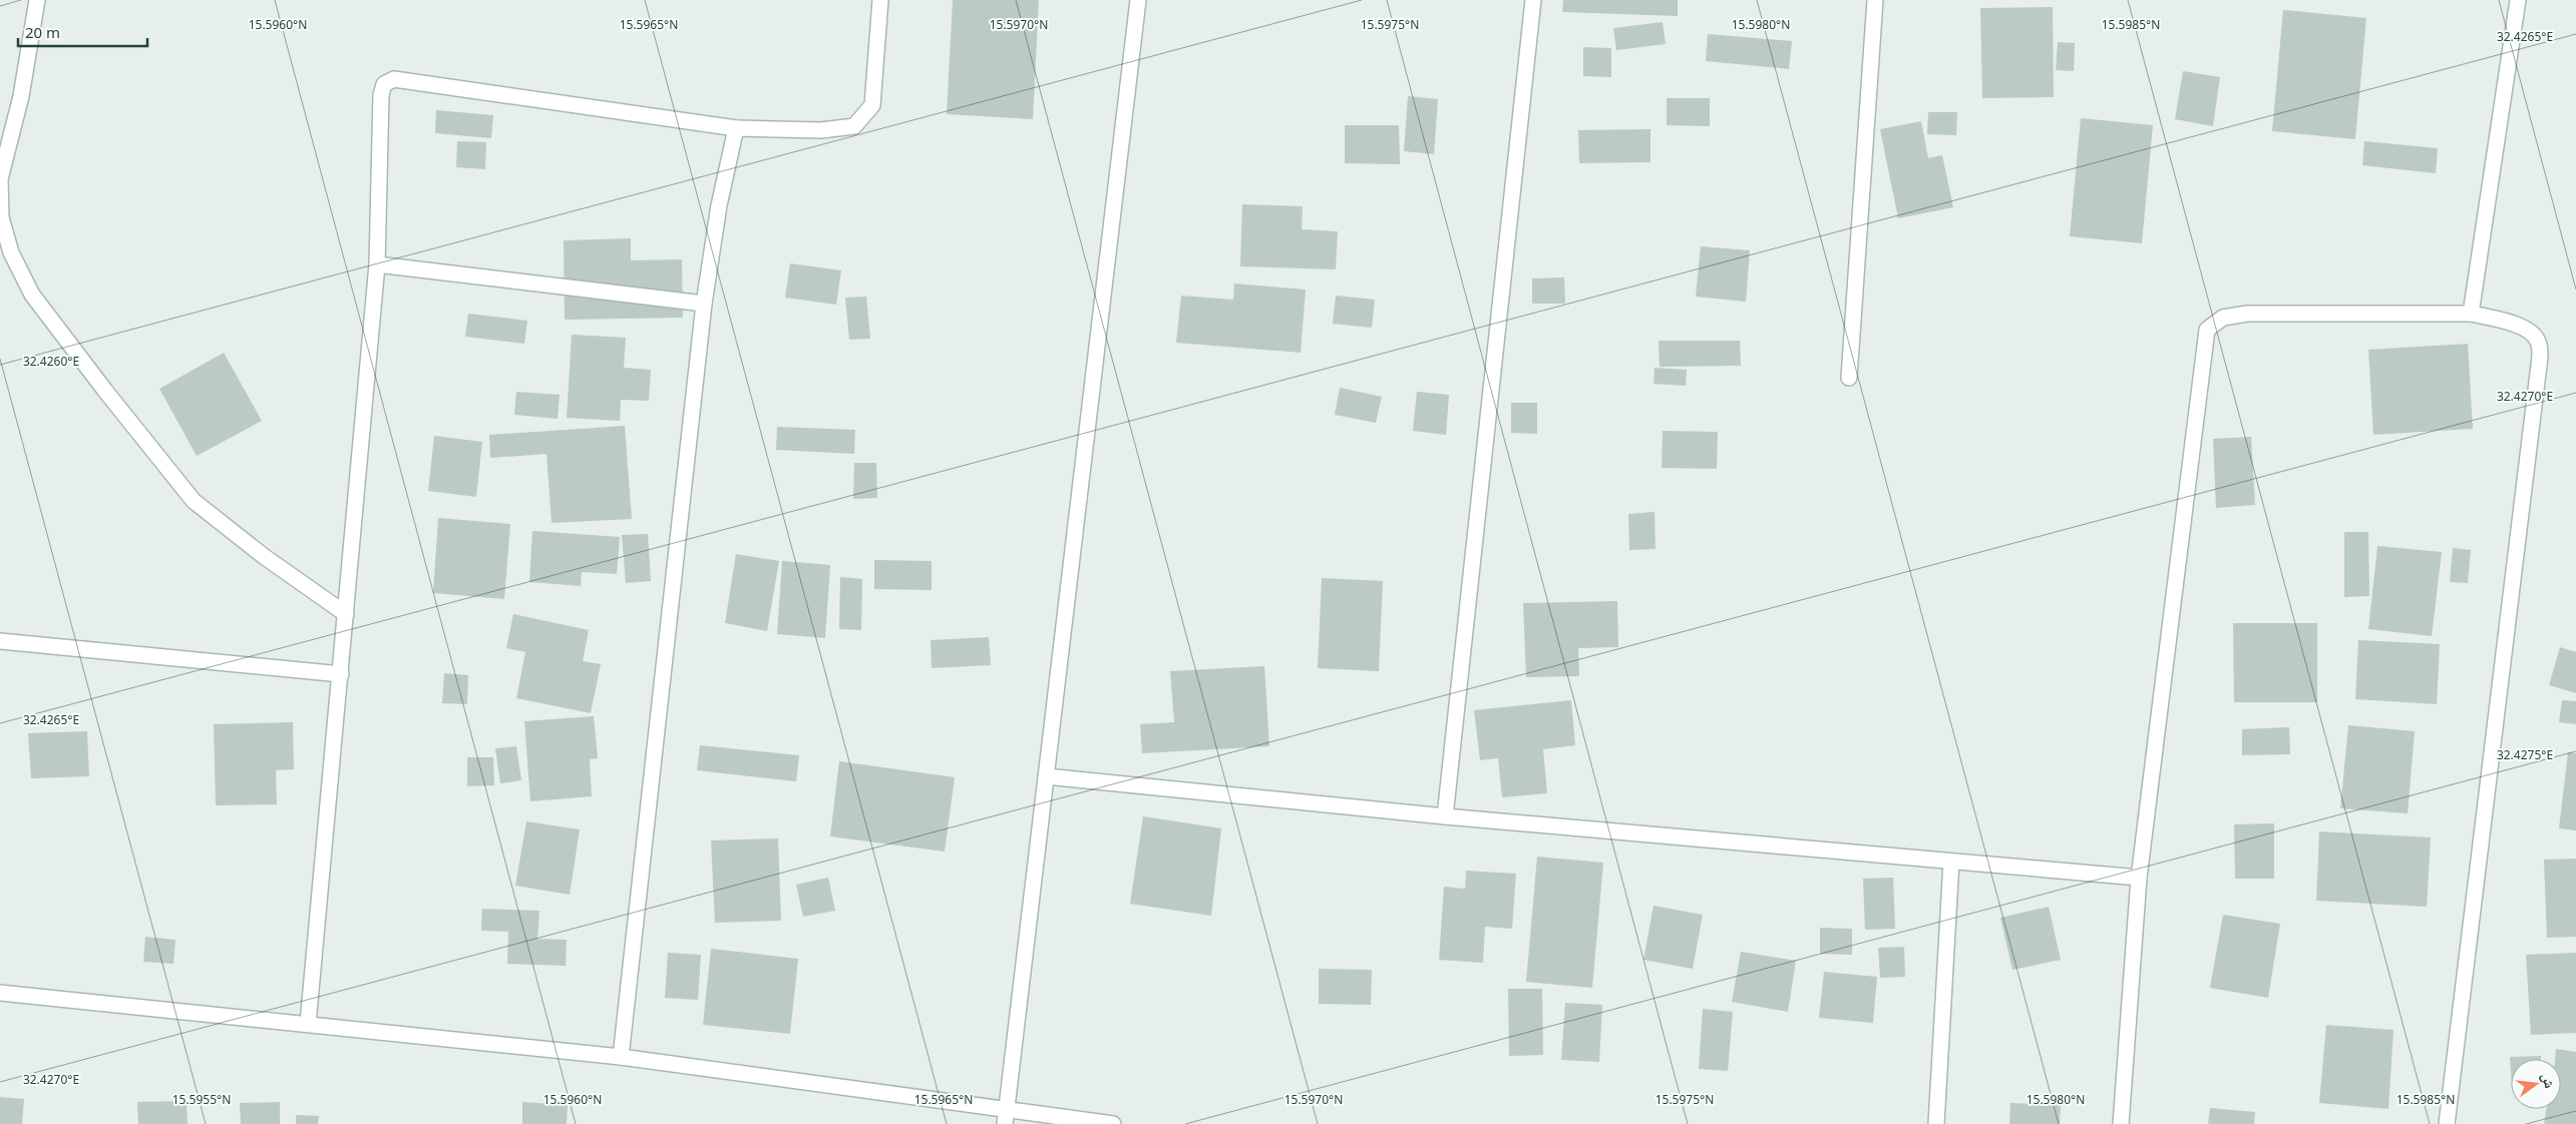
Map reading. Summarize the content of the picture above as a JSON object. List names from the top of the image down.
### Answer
{
  "scale_bar": "20 m",
  "north": "right",
  "coordinates": [
    "15.5960°N",
    "15.5965°N",
    "15.5970°N",
    "15.5975°N",
    "15.5980°N",
    "15.5985°N",
    "32.4265°E",
    "32.4260°E",
    "32.4270°E",
    "32.4275°E",
    "15.5955°N"
  ]
}
